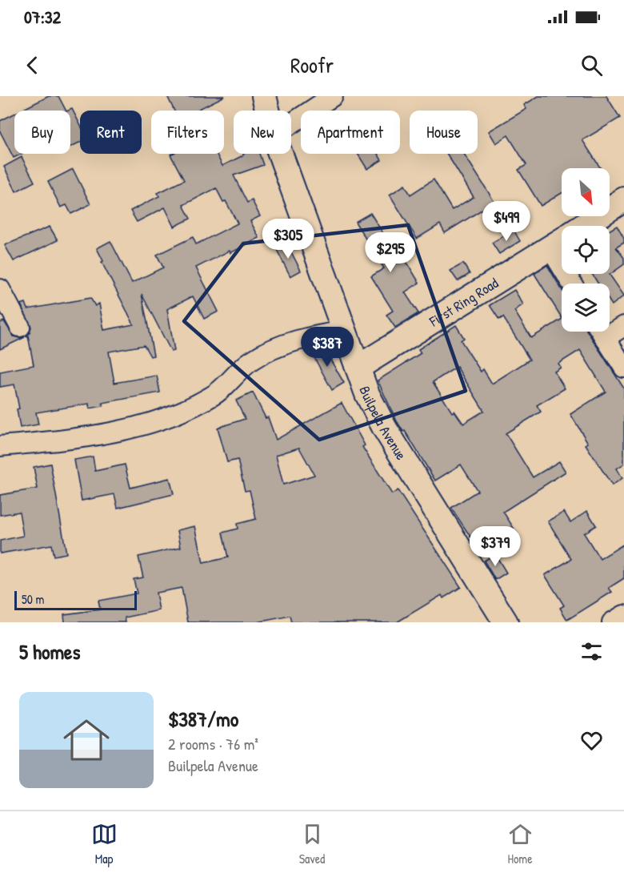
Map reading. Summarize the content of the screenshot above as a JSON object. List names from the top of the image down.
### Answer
{
  "streets": {
    "street": ["First Ring Road", "Builpela Avenue"]
  },
  "crossings": [
    ["First Ring Road", "Builpela Avenue"]
  ],
  "scale_bar": "50 m",
  "north": "bottom right",
  "page": {
    "status": "07:32",
    "header": "Roofr",
    "chip": [
      "Buy",
      "Rent",
      "Filters",
      "New",
      "Apartment",
      "House"
    ],
    "price": [
      "$499",
      "$305",
      "$295",
      "$387",
      "$379"
    ],
    "scale": "50 m",
    "heading": "5 homes",
    "list": [
      {
        "name": "$387/mo",
        "note": "2 rooms · 76 m² · Builpela Avenue"
      }
    ],
    "tabs": ["Map", "Saved", "Home"]
  }
}
